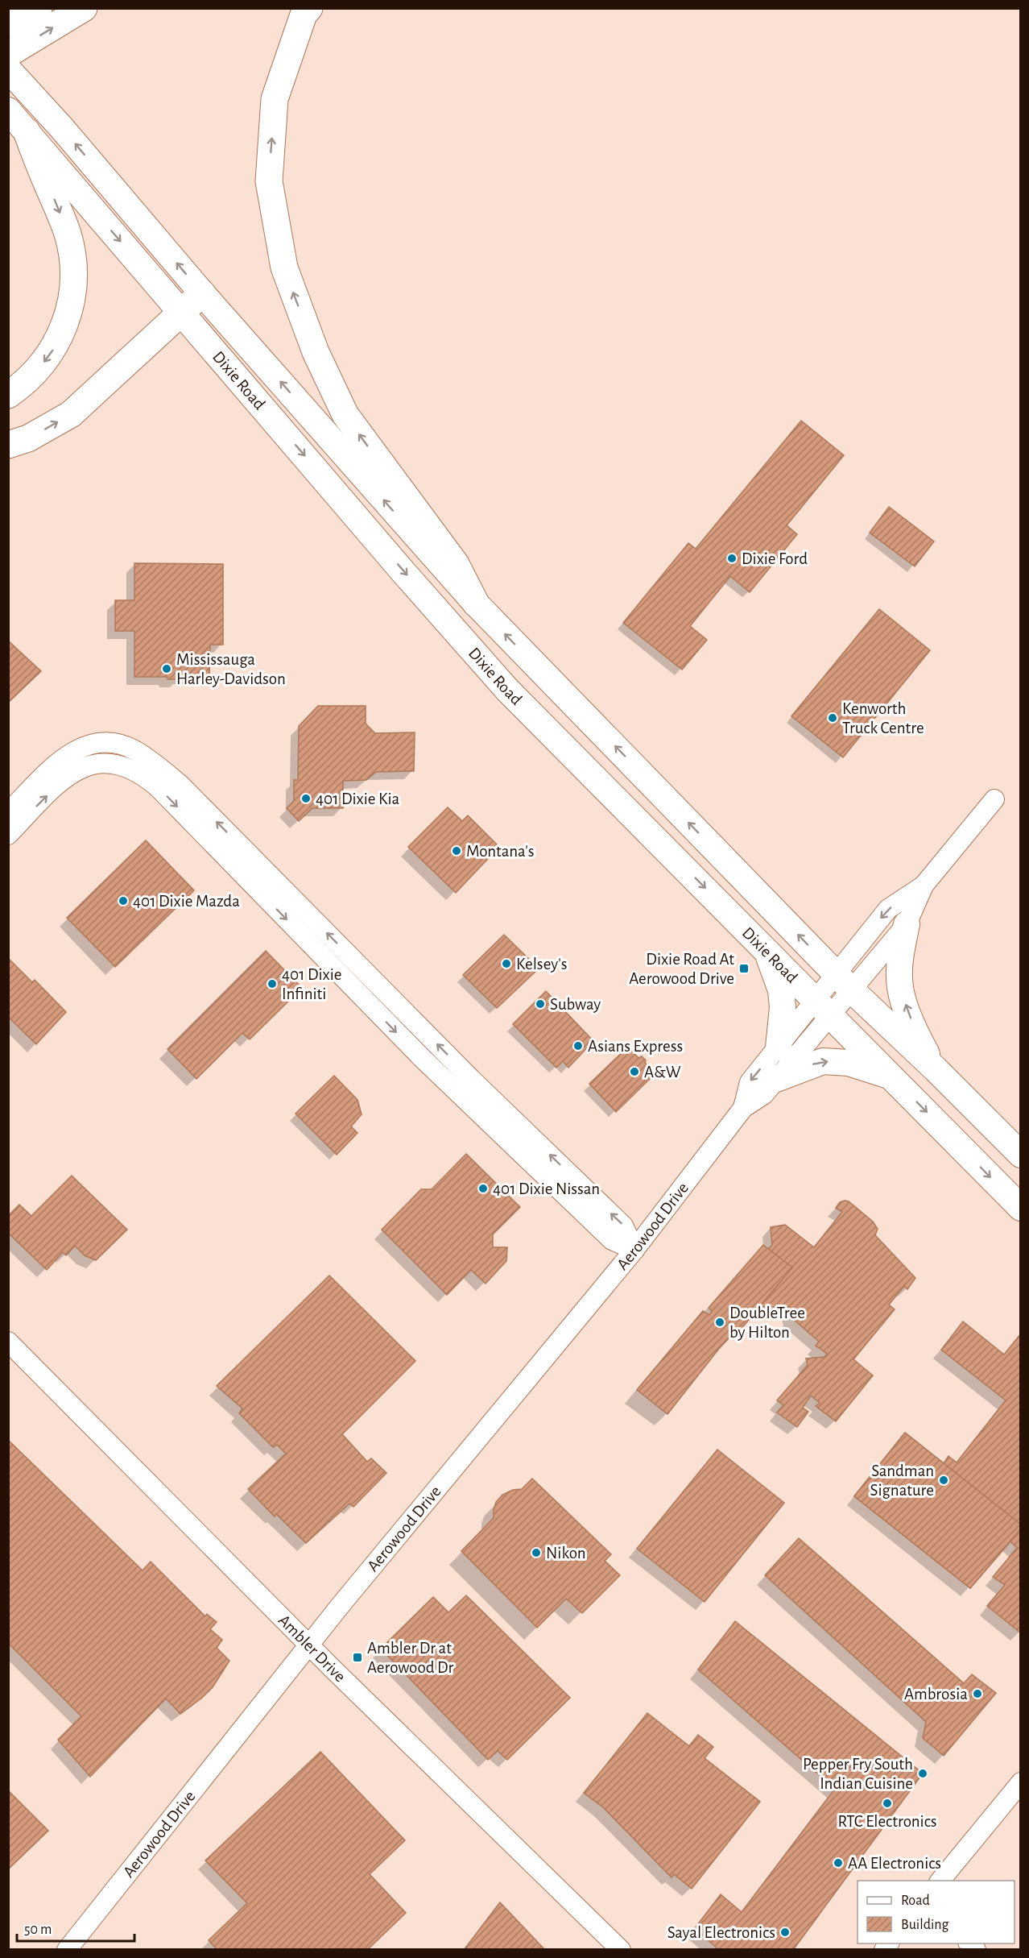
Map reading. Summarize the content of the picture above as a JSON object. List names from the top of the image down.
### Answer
{
  "streets": {
    "main road": ["Dixie Road"],
    "street": ["Aerowood Drive", "Ambler Drive"]
  },
  "crossings": [
    ["Dixie Road", "Aerowood Drive"],
    ["Aerowood Drive", "Ambler Drive"]
  ],
  "places": {
    "other": [
      "Dixie Ford",
      "Mississauga Harley-Davidson",
      "Kenworth Truck Centre",
      "401 Dixie Kia",
      "Montana's",
      "401 Dixie Mazda",
      "Kelsey's",
      "401 Dixie Infiniti",
      "Subway",
      "Asians Express",
      "A&W",
      "401 Dixie Nissan",
      "DoubleTree by Hilton",
      "Sandman Signature",
      "Nikon",
      "Ambrosia",
      "Pepper Fry South Indian Cuisine",
      "RTC Electronics",
      "AA Electronics",
      "Sayal Electronics"
    ],
    "transit": ["Dixie Road At Aerowood Drive", "Ambler Dr at Aerowood Dr"]
  },
  "legend": ["Road", "Building"],
  "scale_bar": "50 m"
}
